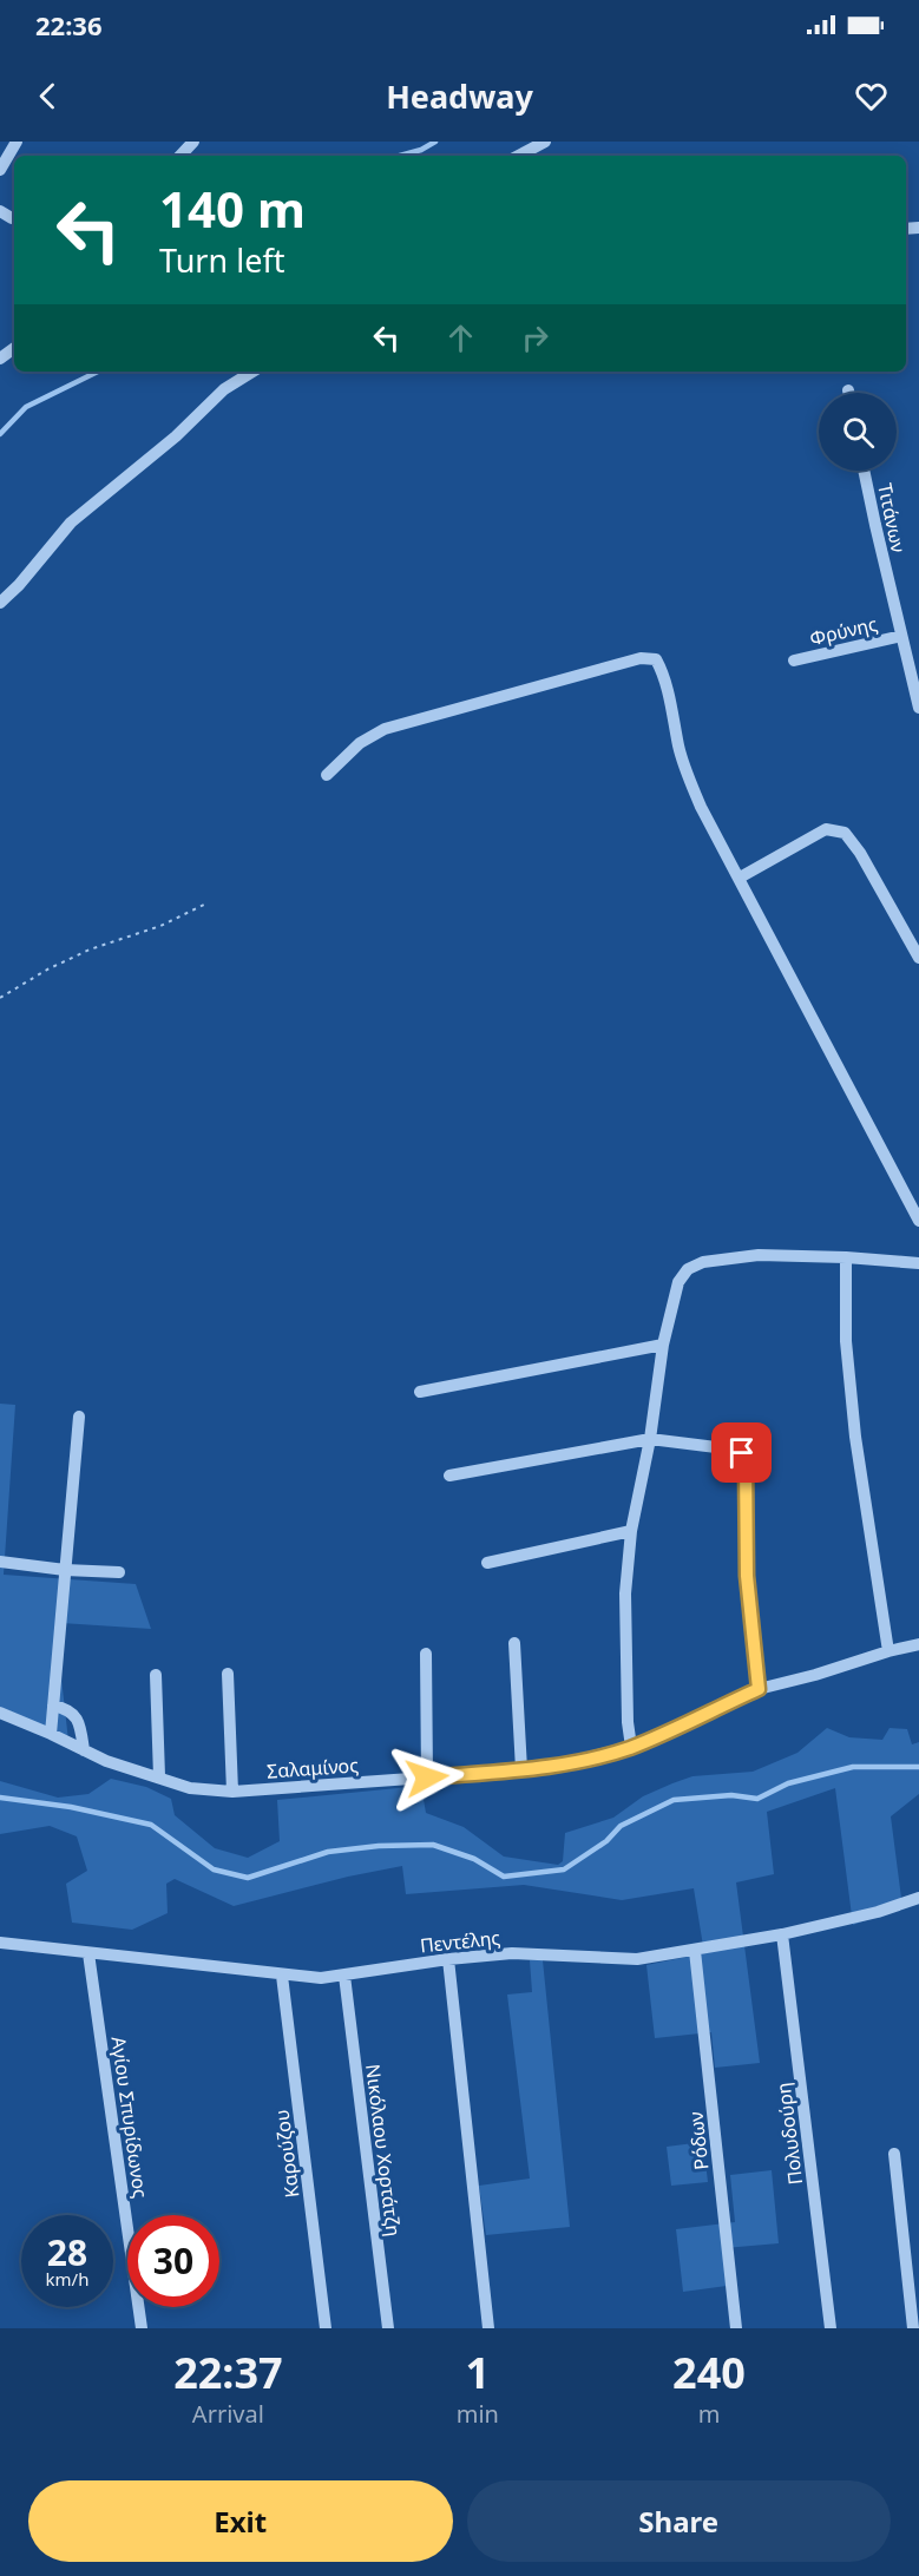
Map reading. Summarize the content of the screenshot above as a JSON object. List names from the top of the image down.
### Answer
{
  "streets": {
    "street": [
      "Τιτάνων",
      "Φρύνης",
      "Σαλαμίνος",
      "Πεντέλης",
      "Αγίου Σπυρίδωνος",
      "Πολυδούρη",
      "Ρόδων",
      "Νικόλαου Χορτάτζη",
      "Καρούζου"
    ]
  },
  "crossings": [
    ["Τιτάνων", "Φρύνης"],
    ["Πεντέλης", "Αγίου Σπυρίδωνος"],
    ["Πεντέλης", "Πολυδούρη"],
    ["Πεντέλης", "Ρόδων"],
    ["Πεντέλης", "Νικόλαου Χορτάτζη"],
    ["Πεντέλης", "Καρούζου"]
  ],
  "page": {
    "status": "22:36",
    "header": "Headway",
    "turn": ["140 m", "Turn left"],
    "speed": "28 km/h",
    "limit": "30",
    "eta": [
      "22:37",
      "Arrival",
      "1",
      "min",
      "240",
      "m"
    ],
    "buttons": ["Exit", "Share"]
  }
}
